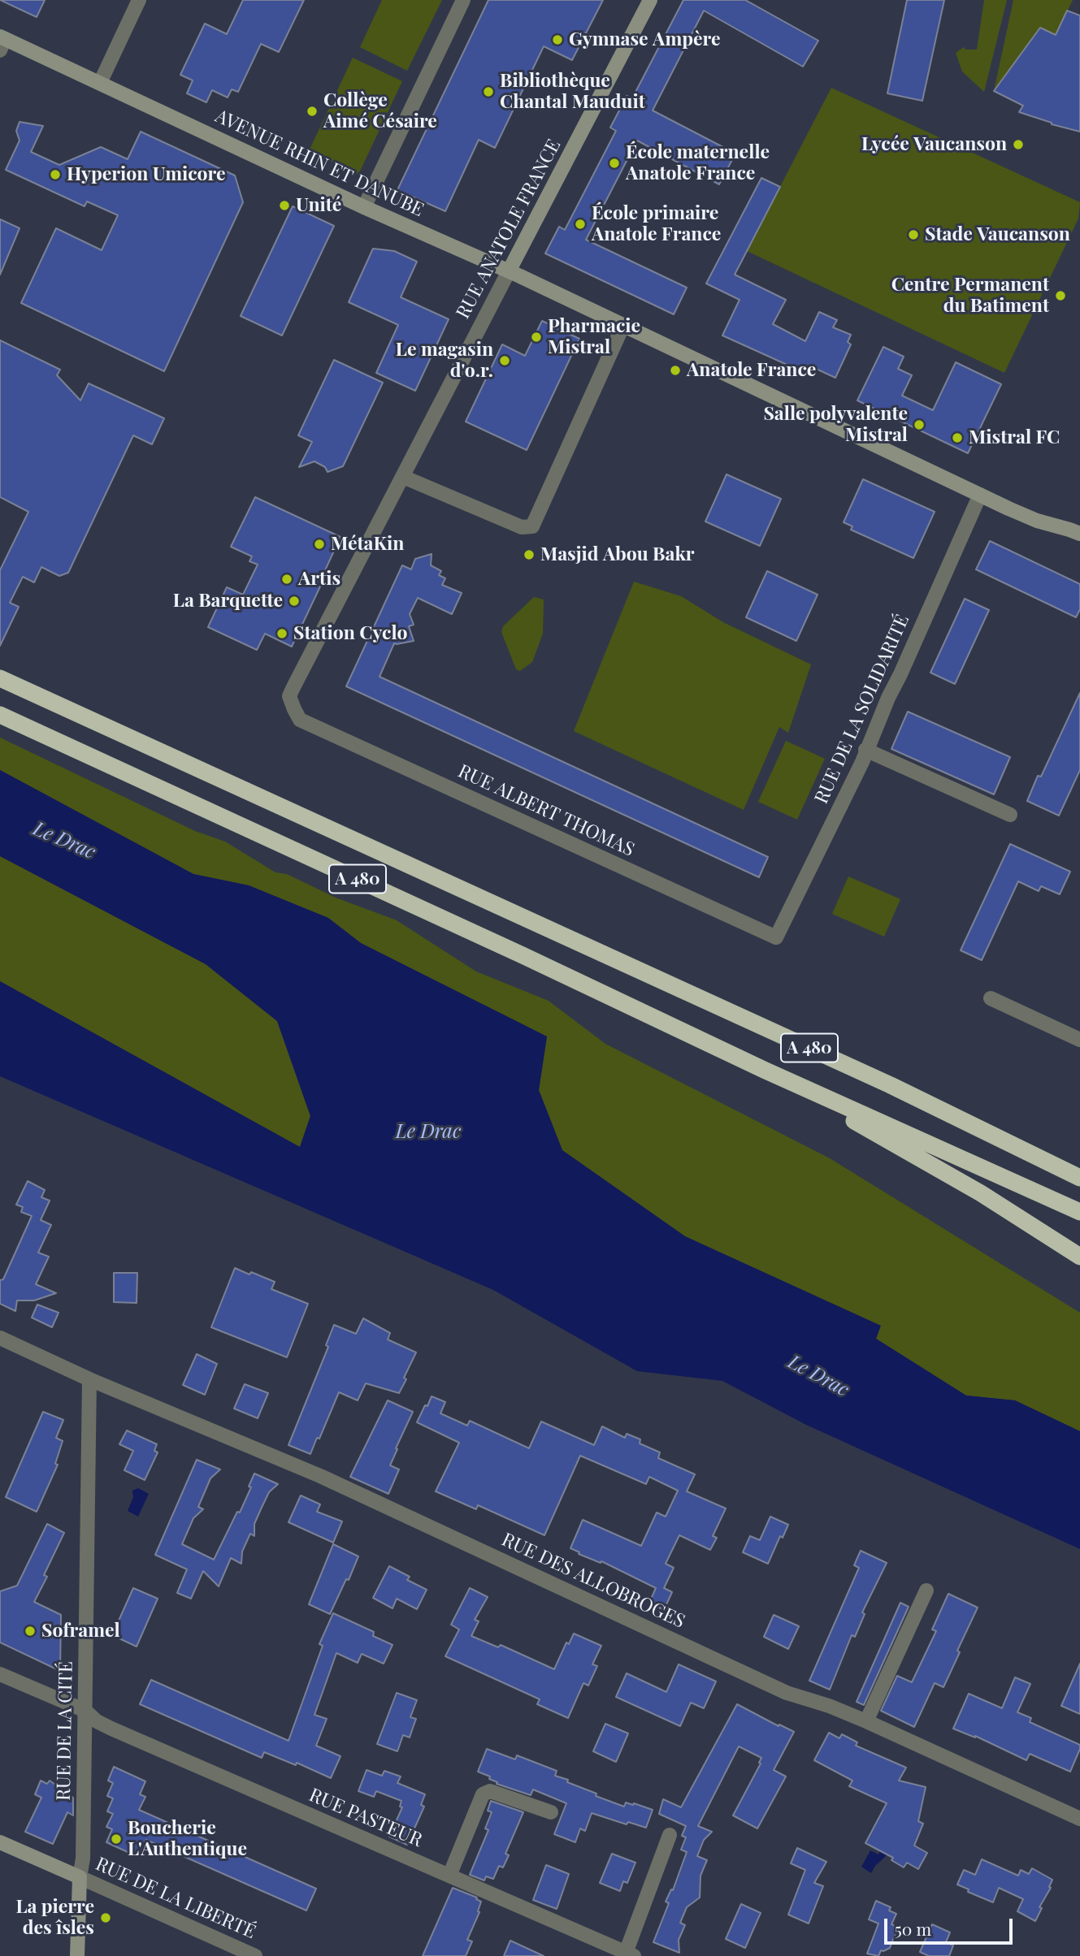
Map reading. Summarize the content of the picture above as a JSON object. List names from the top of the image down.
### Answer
{
  "streets": {
    "highway": ["A 480"],
    "street": [
      "AVENUE RHIN ET DANUBE",
      "RUE ANATOLE FRANCE",
      "RUE DE LA SOLIDARITÉ",
      "RUE ALBERT THOMAS",
      "RUE DES ALLOBROGES",
      "RUE DE LA CITÉ",
      "RUE PASTEUR",
      "RUE DE LA LIBERTÉ"
    ]
  },
  "crossings": [
    ["AVENUE RHIN ET DANUBE", "RUE ANATOLE FRANCE"],
    ["AVENUE RHIN ET DANUBE", "RUE DE LA SOLIDARITÉ"],
    ["RUE ANATOLE FRANCE", "RUE ALBERT THOMAS"],
    ["RUE DE LA SOLIDARITÉ", "RUE ALBERT THOMAS"],
    ["RUE DES ALLOBROGES", "RUE DE LA CITÉ"],
    ["RUE DE LA CITÉ", "RUE PASTEUR"],
    ["RUE DE LA CITÉ", "RUE DE LA LIBERTÉ"]
  ],
  "water": ["Le Drac"],
  "places": [
    "Gymnase Ampère",
    "Bibliothèque Chantal Mauduit",
    "Collège Aimé Césaire",
    "Lycée Vaucanson",
    "École maternelle Anatole France",
    "Hyperion Umicore",
    "Unité",
    "École primaire Anatole France",
    "Stade Vaucanson",
    "Centre Permanent du Batiment",
    "Pharmacie Mistral",
    "Le magasin d'o.r.",
    "Anatole France",
    "Salle polyvalente Mistral",
    "Mistral FC",
    "MétaKin",
    "Masjid Abou Bakr",
    "Artis",
    "La Barquette",
    "Station Cyclo",
    "Soframel",
    "Boucherie L'Authentique",
    "La pierre des îsles"
  ],
  "scale_bar": "50 m"
}
